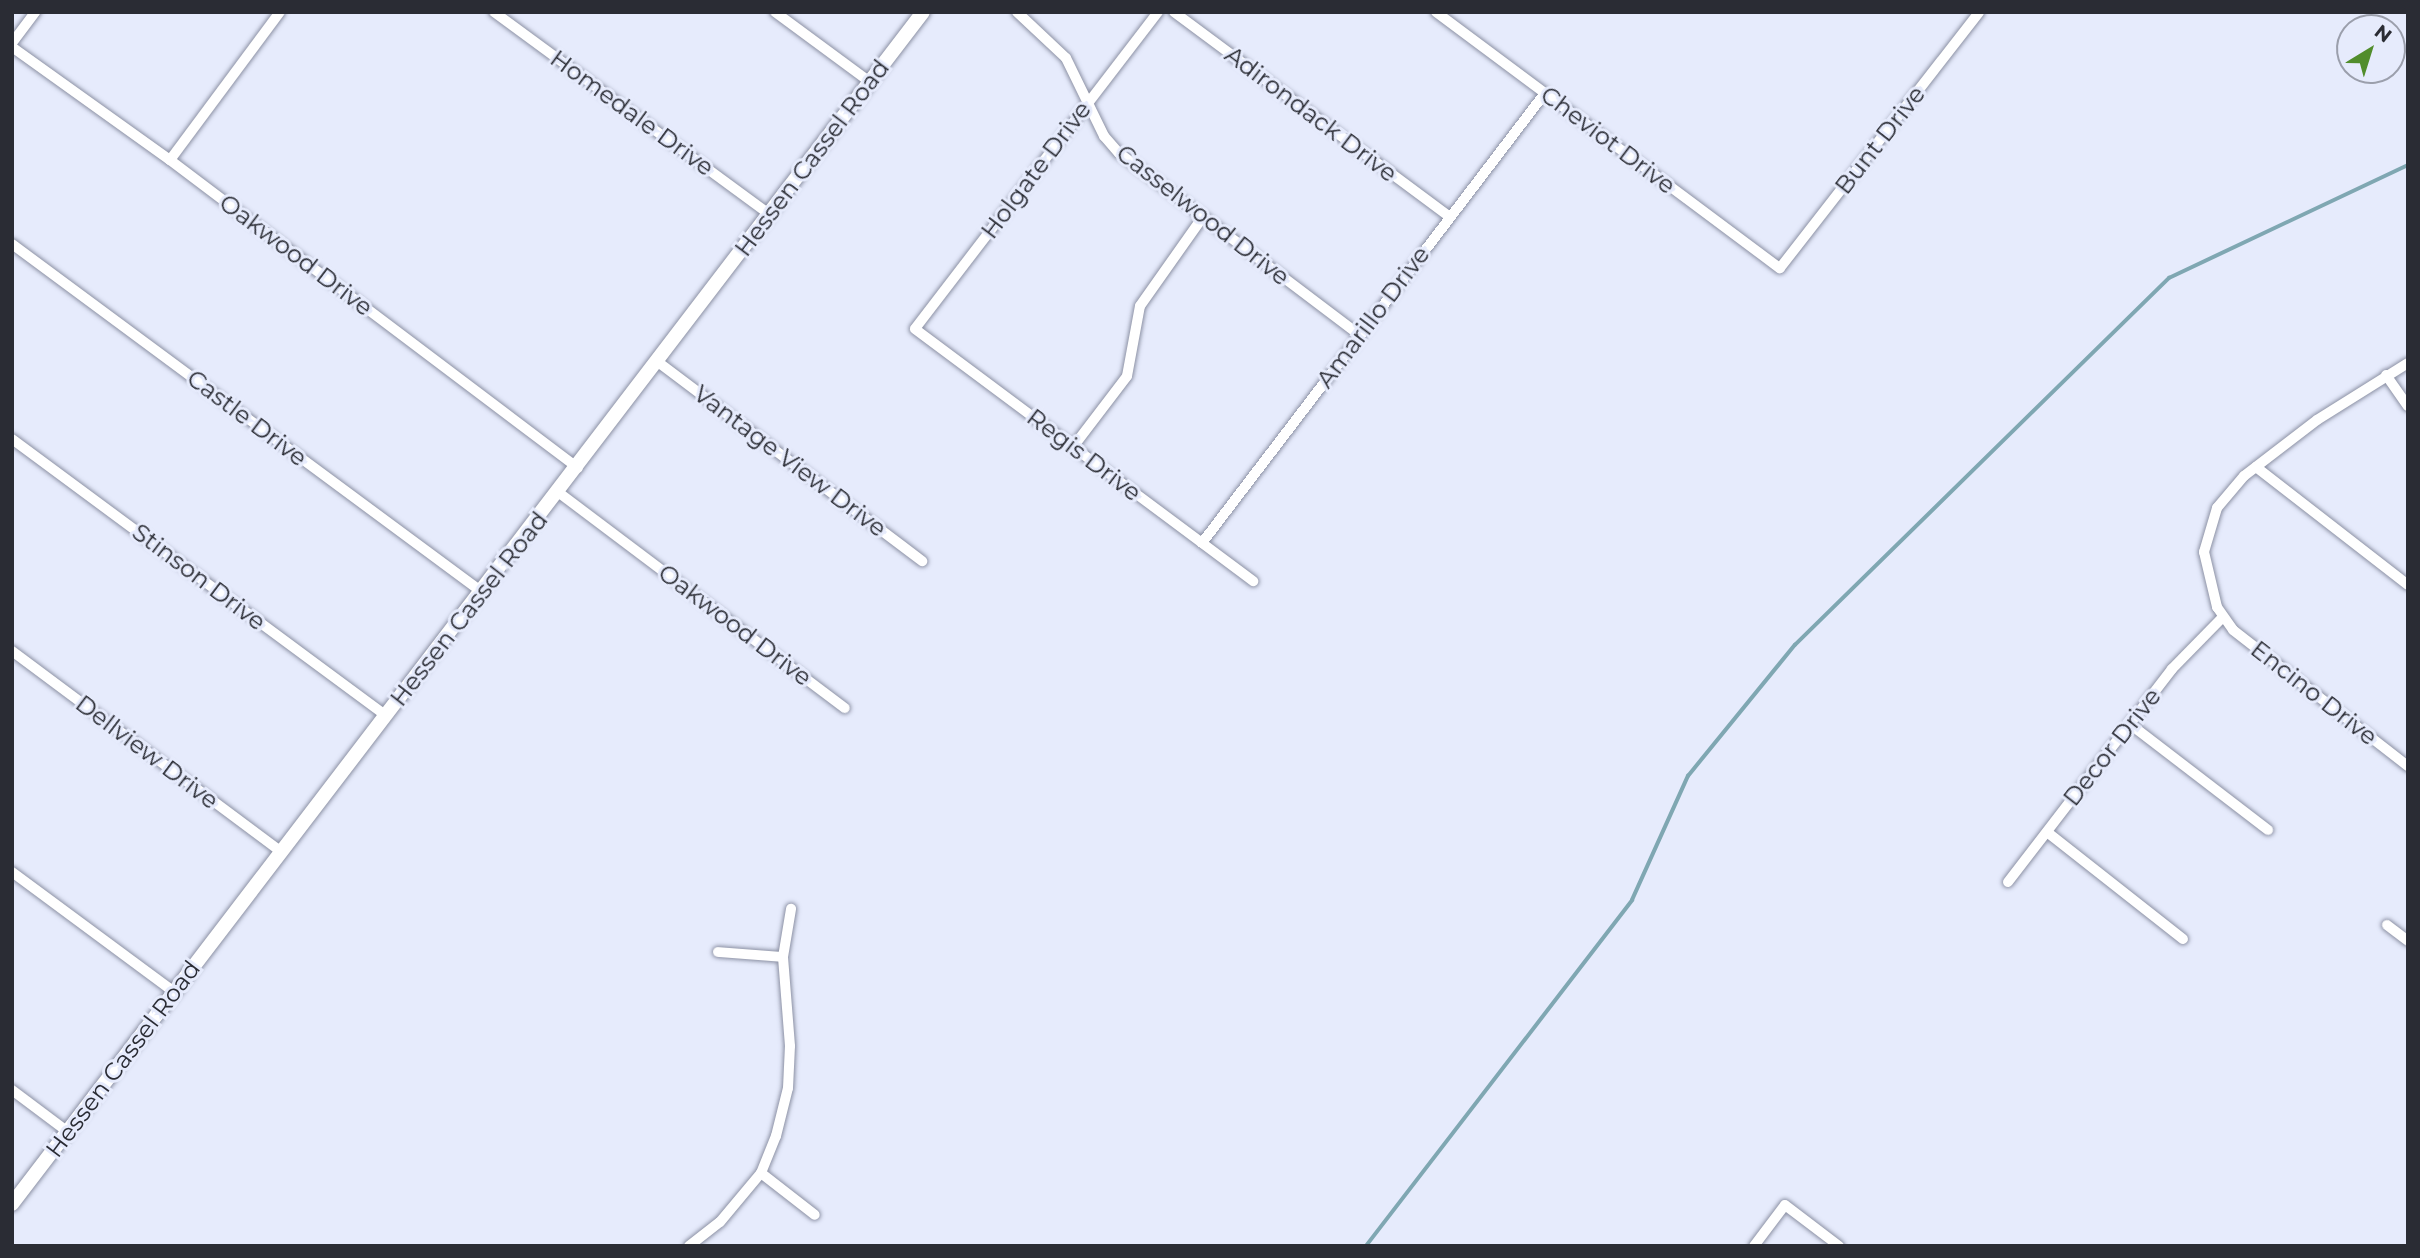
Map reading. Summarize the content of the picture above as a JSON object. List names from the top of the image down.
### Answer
{
  "streets": {
    "main road": ["Hessen Cassel Road"],
    "street": [
      "Homedale Drive",
      "Adirondack Drive",
      "Cheviot Drive",
      "Bunt Drive",
      "Holgate Drive",
      "Casselwood Drive",
      "Oakwood Drive",
      "Amarillo Drive",
      "Castle Drive",
      "Regis Drive",
      "Vantage View Drive",
      "Stinson Drive",
      "Encino Drive",
      "Decor Drive",
      "Dellview Drive"
    ]
  },
  "crossings": [
    ["Homedale Drive", "Hessen Cassel Road"],
    ["Adirondack Drive", "Amarillo Drive"],
    ["Cheviot Drive", "Bunt Drive"],
    ["Cheviot Drive", "Amarillo Drive"],
    ["Hessen Cassel Road", "Oakwood Drive"],
    ["Hessen Cassel Road", "Castle Drive"],
    ["Hessen Cassel Road", "Vantage View Drive"],
    ["Hessen Cassel Road", "Stinson Drive"],
    ["Hessen Cassel Road", "Dellview Drive"],
    ["Holgate Drive", "Casselwood Drive"],
    ["Holgate Drive", "Regis Drive"],
    ["Casselwood Drive", "Amarillo Drive"],
    ["Amarillo Drive", "Regis Drive"],
    ["Encino Drive", "Decor Drive"]
  ],
  "north": "top right"
}
